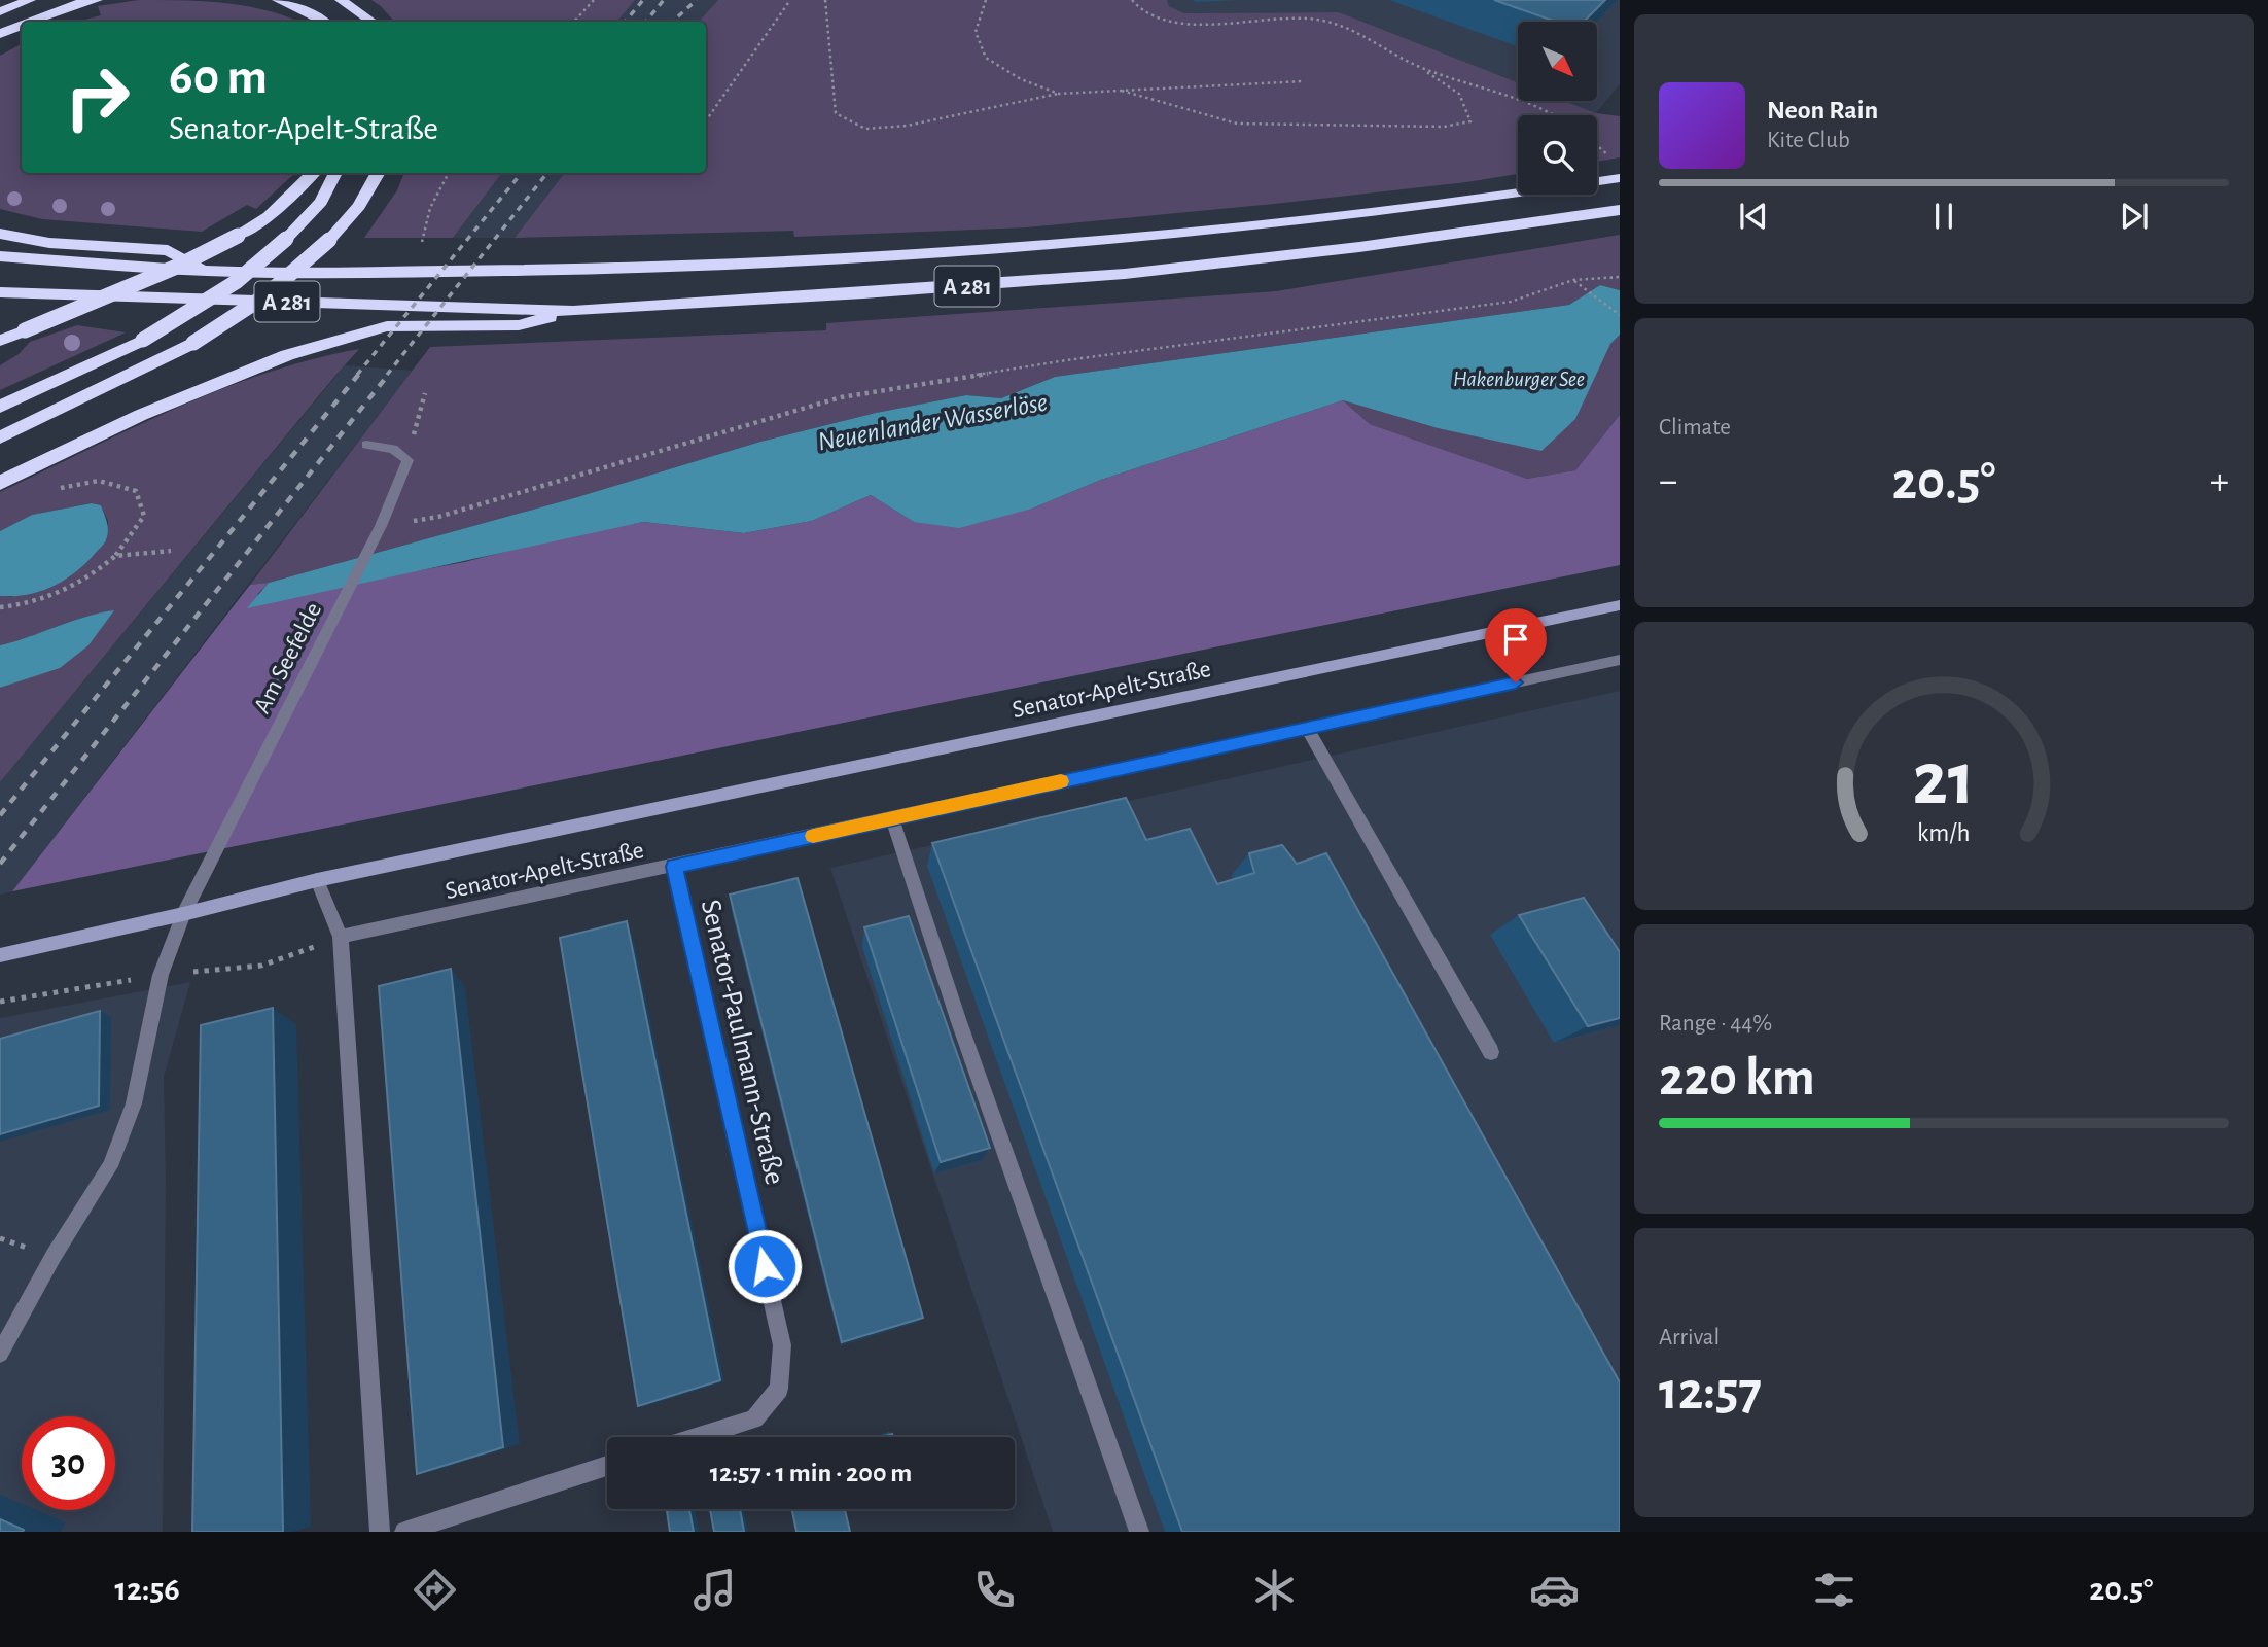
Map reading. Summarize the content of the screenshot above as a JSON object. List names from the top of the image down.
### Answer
{
  "streets": {
    "highway": ["A 281"],
    "street": ["Am Seefelde", "Senator-Apelt-Straße", "Senator-Paulmann-Straße"]
  },
  "crossings": [
    ["Am Seefelde", "Senator-Apelt-Straße"],
    ["Senator-Apelt-Straße", "Senator-Paulmann-Straße"]
  ],
  "water": ["Hakenburger See", "Neuenlander Wasserlöse"],
  "north": "bottom right",
  "page": {
    "turn": ["60 m", "Senator-Apelt-Straße"],
    "song": ["Neon Rain", "Kite Club"],
    "tile": [
      "Climate",
      ["Range · 44%", "220 km"],
      ["Arrival", "12:57"]
    ],
    "heat": ["−", "20.5°", "+"],
    "limit": "30",
    "trip": "12:57 · 1 min · 200 m",
    "tabs": ["12:56", "20.5°"],
    "gauge": ["21", "km/h"]
  }
}
